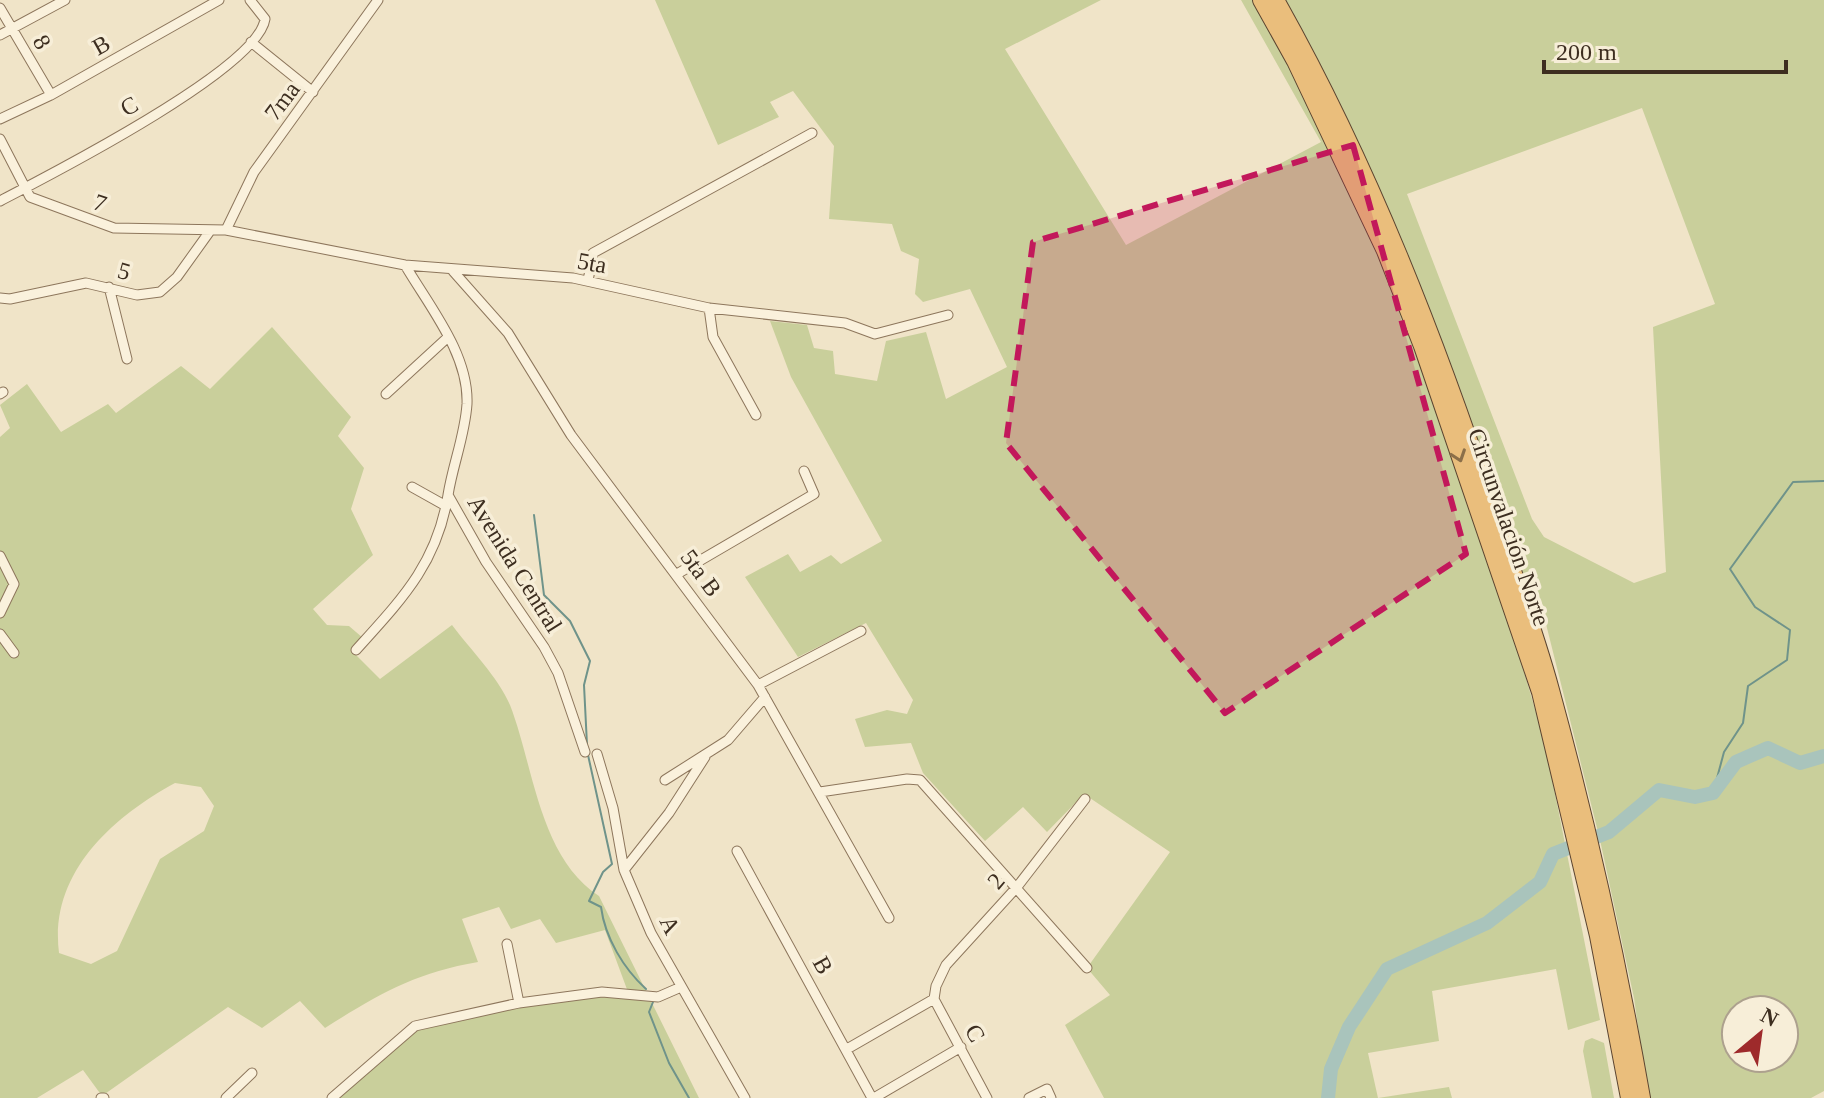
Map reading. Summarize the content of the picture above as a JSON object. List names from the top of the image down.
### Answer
{
  "streets": {
    "highway": ["Circunvalación Norte"],
    "street": [
      "8",
      "B",
      "7ma",
      "C",
      "7",
      "5ta",
      "5",
      "Avenida Central",
      "5ta B",
      "2",
      "A"
    ]
  },
  "crossings": [
    ["8", "B"],
    ["7ma", "7"],
    ["7ma", "5ta"],
    ["C", "7"],
    ["C", "2"],
    ["7", "5ta"],
    ["7", "5"],
    ["5ta", "Avenida Central"],
    ["5ta", "5ta B"]
  ],
  "scale_bar": "200 m",
  "north": "top right"
}
